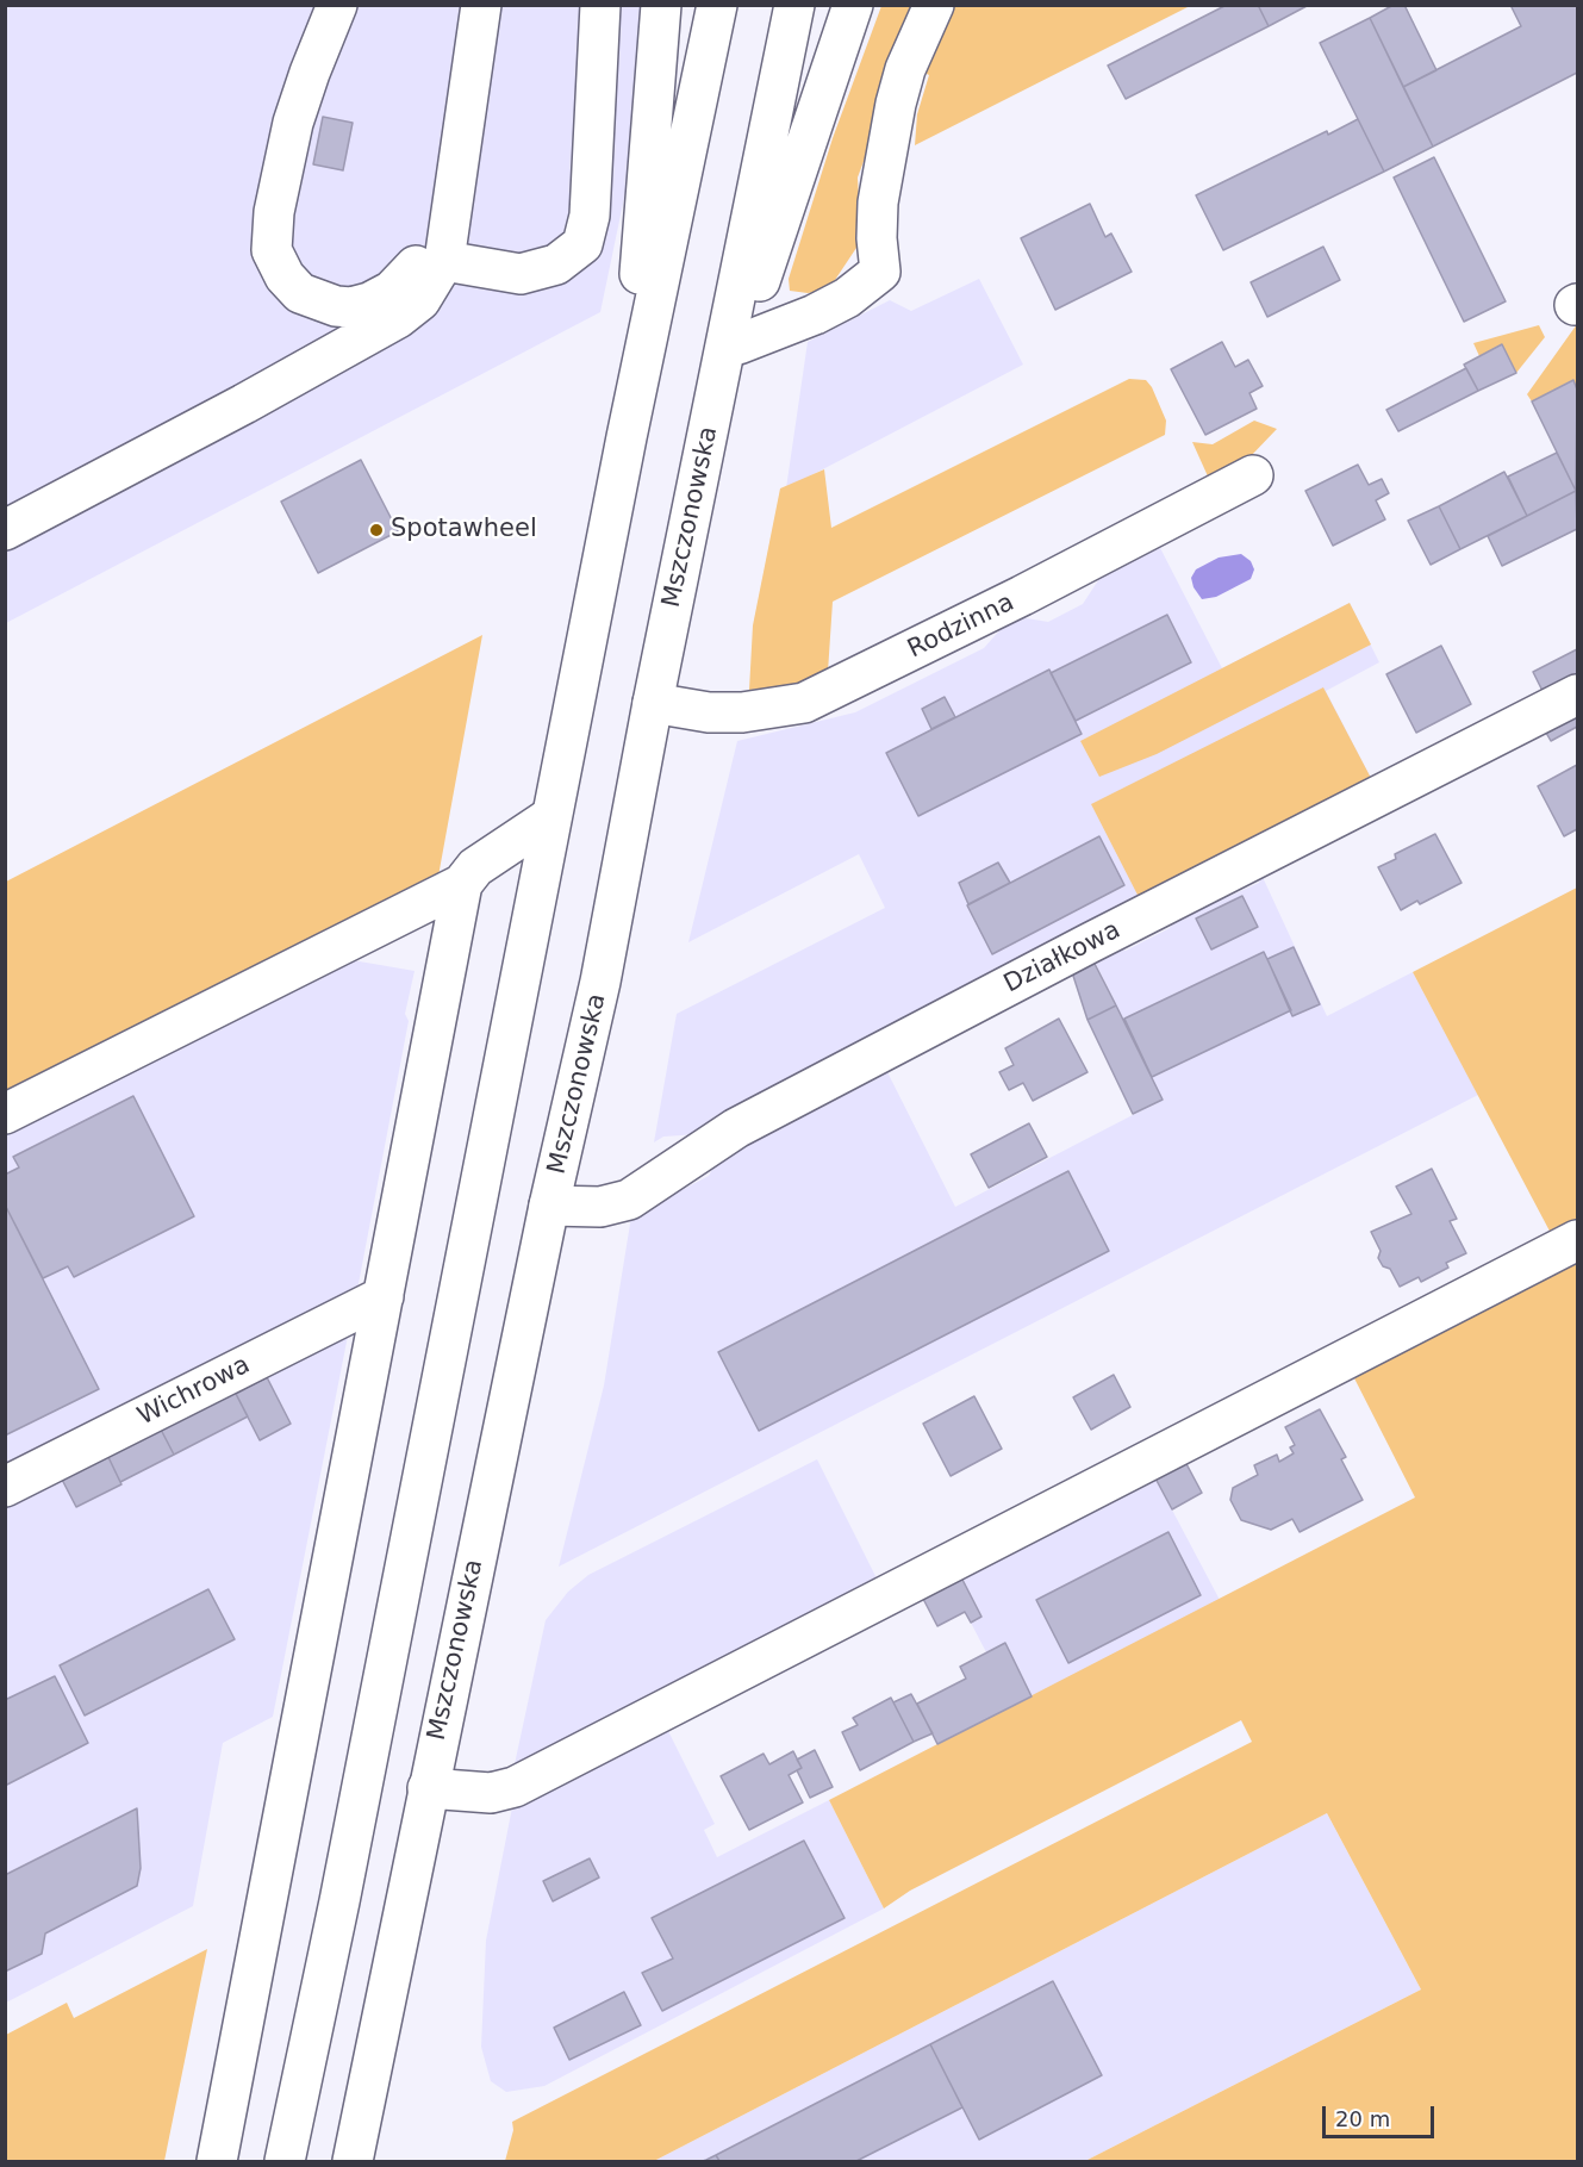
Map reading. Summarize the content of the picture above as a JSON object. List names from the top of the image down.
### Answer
{
  "streets": {
    "main road": [
      "Mszczonowska",
      "Rodzinna",
      "Działkowa",
      "Wichrowa"
    ]
  },
  "crossings": [
    ["Mszczonowska", "Rodzinna"],
    ["Mszczonowska", "Działkowa"]
  ],
  "places": ["Spotawheel"],
  "scale_bar": "20 m"
}
